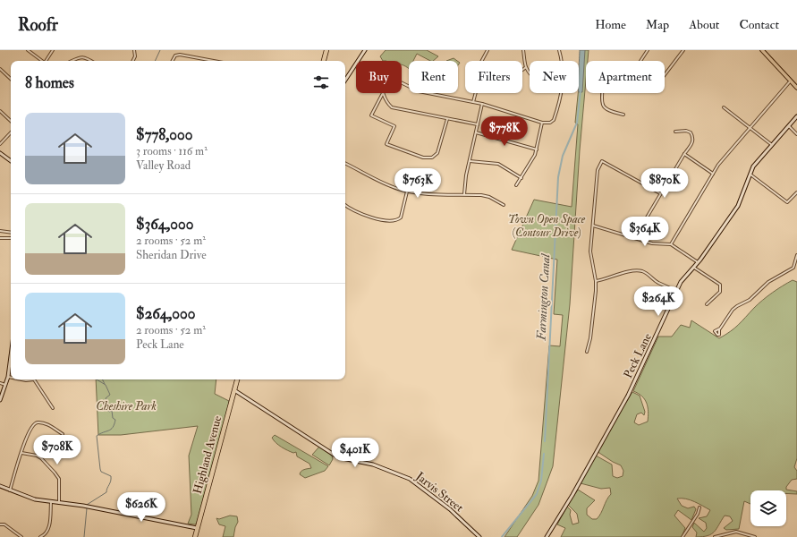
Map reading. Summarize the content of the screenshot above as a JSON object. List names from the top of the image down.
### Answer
{
  "streets": {
    "highway": ["Highland Avenue"],
    "street": ["Peck Lane", "Jarvis Street"]
  },
  "crossings": [
    ["Highland Avenue", "Jarvis Street"]
  ],
  "water": ["Farmington Canal"],
  "parks": ["Town Open Space (Contour Drive)", "Cheshire Park"],
  "page": {
    "header": "Roofr",
    "nav": [
      "Home",
      "Map",
      "About",
      "Contact"
    ],
    "chip": [
      "Buy",
      "Rent",
      "Filters",
      "New",
      "Apartment"
    ],
    "heading": "8 homes",
    "list": [
      {
        "name": "$778,000",
        "note": "3 rooms · 116 m² · Valley Road"
      },
      {
        "name": "$364,000",
        "note": "2 rooms · 52 m² · Sheridan Drive"
      },
      {
        "name": "$264,000",
        "note": "2 rooms · 52 m² · Peck Lane"
      }
    ],
    "price": [
      "$778K",
      "$763K",
      "$870K",
      "$364K",
      "$264K",
      "$708K",
      "$401K",
      "$626K"
    ]
  }
}
